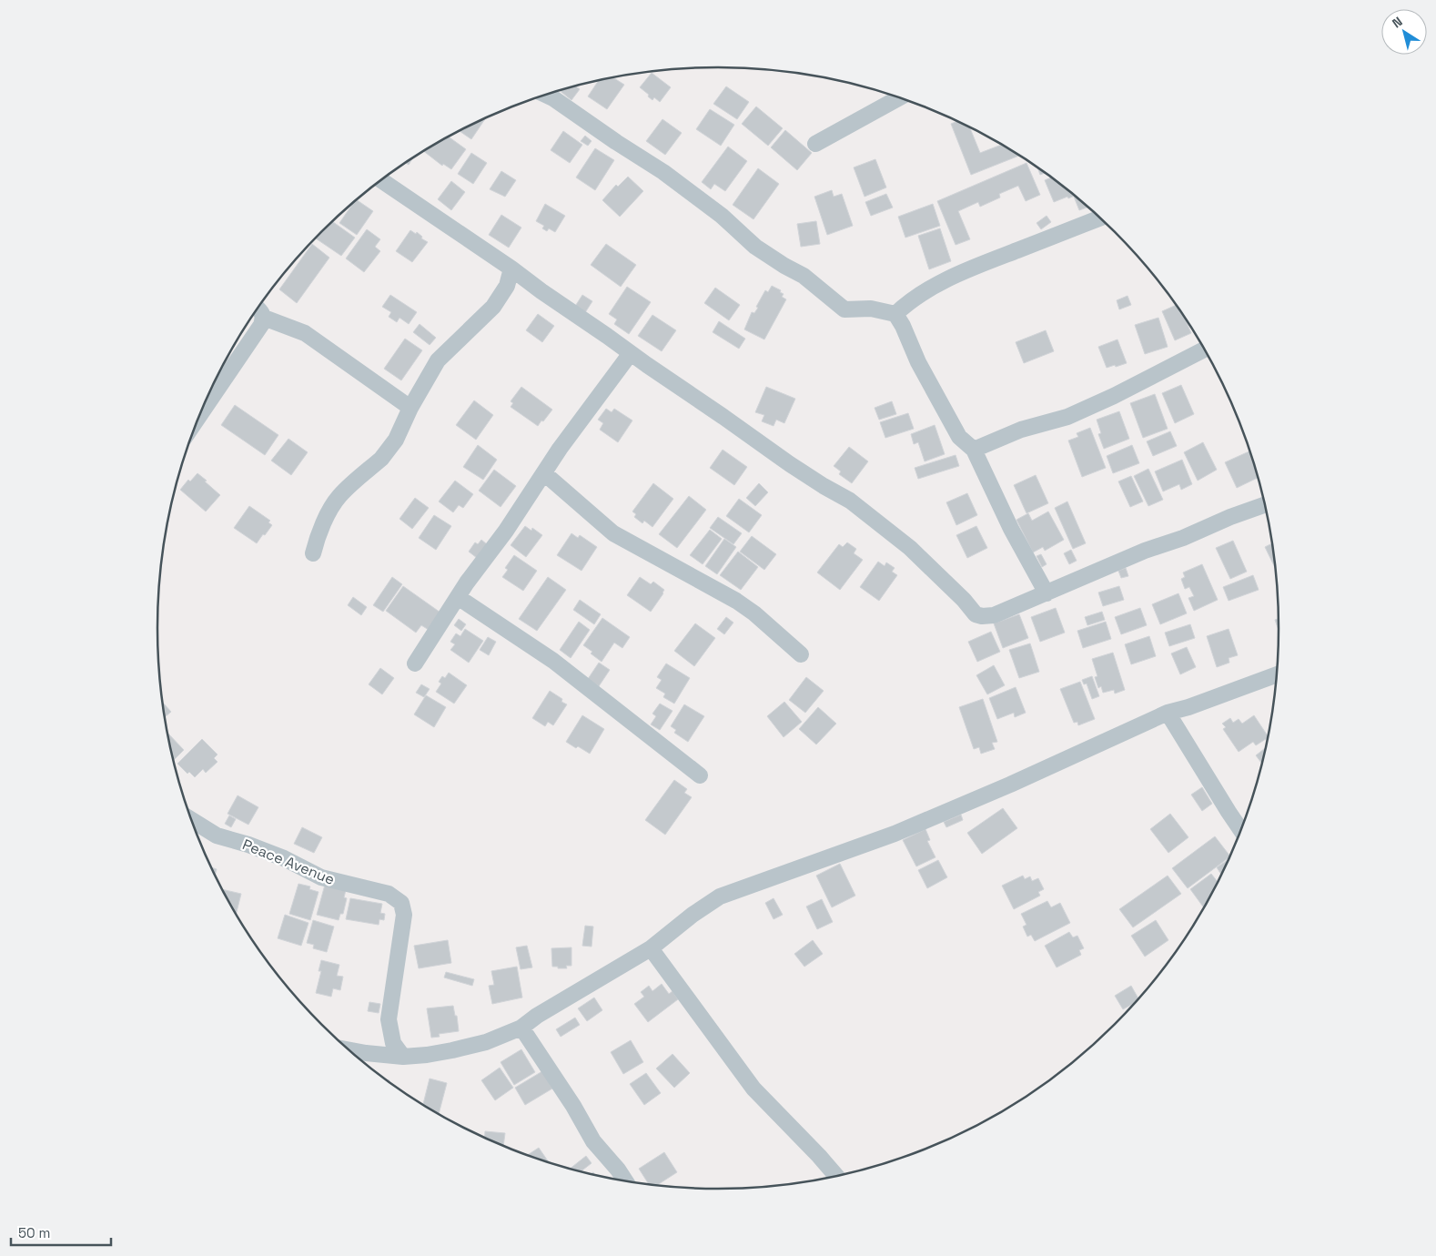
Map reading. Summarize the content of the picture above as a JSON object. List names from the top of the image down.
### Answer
{
  "streets": {
    "street": ["Peace Avenue"]
  },
  "scale_bar": "50 m",
  "north": "top left"
}
